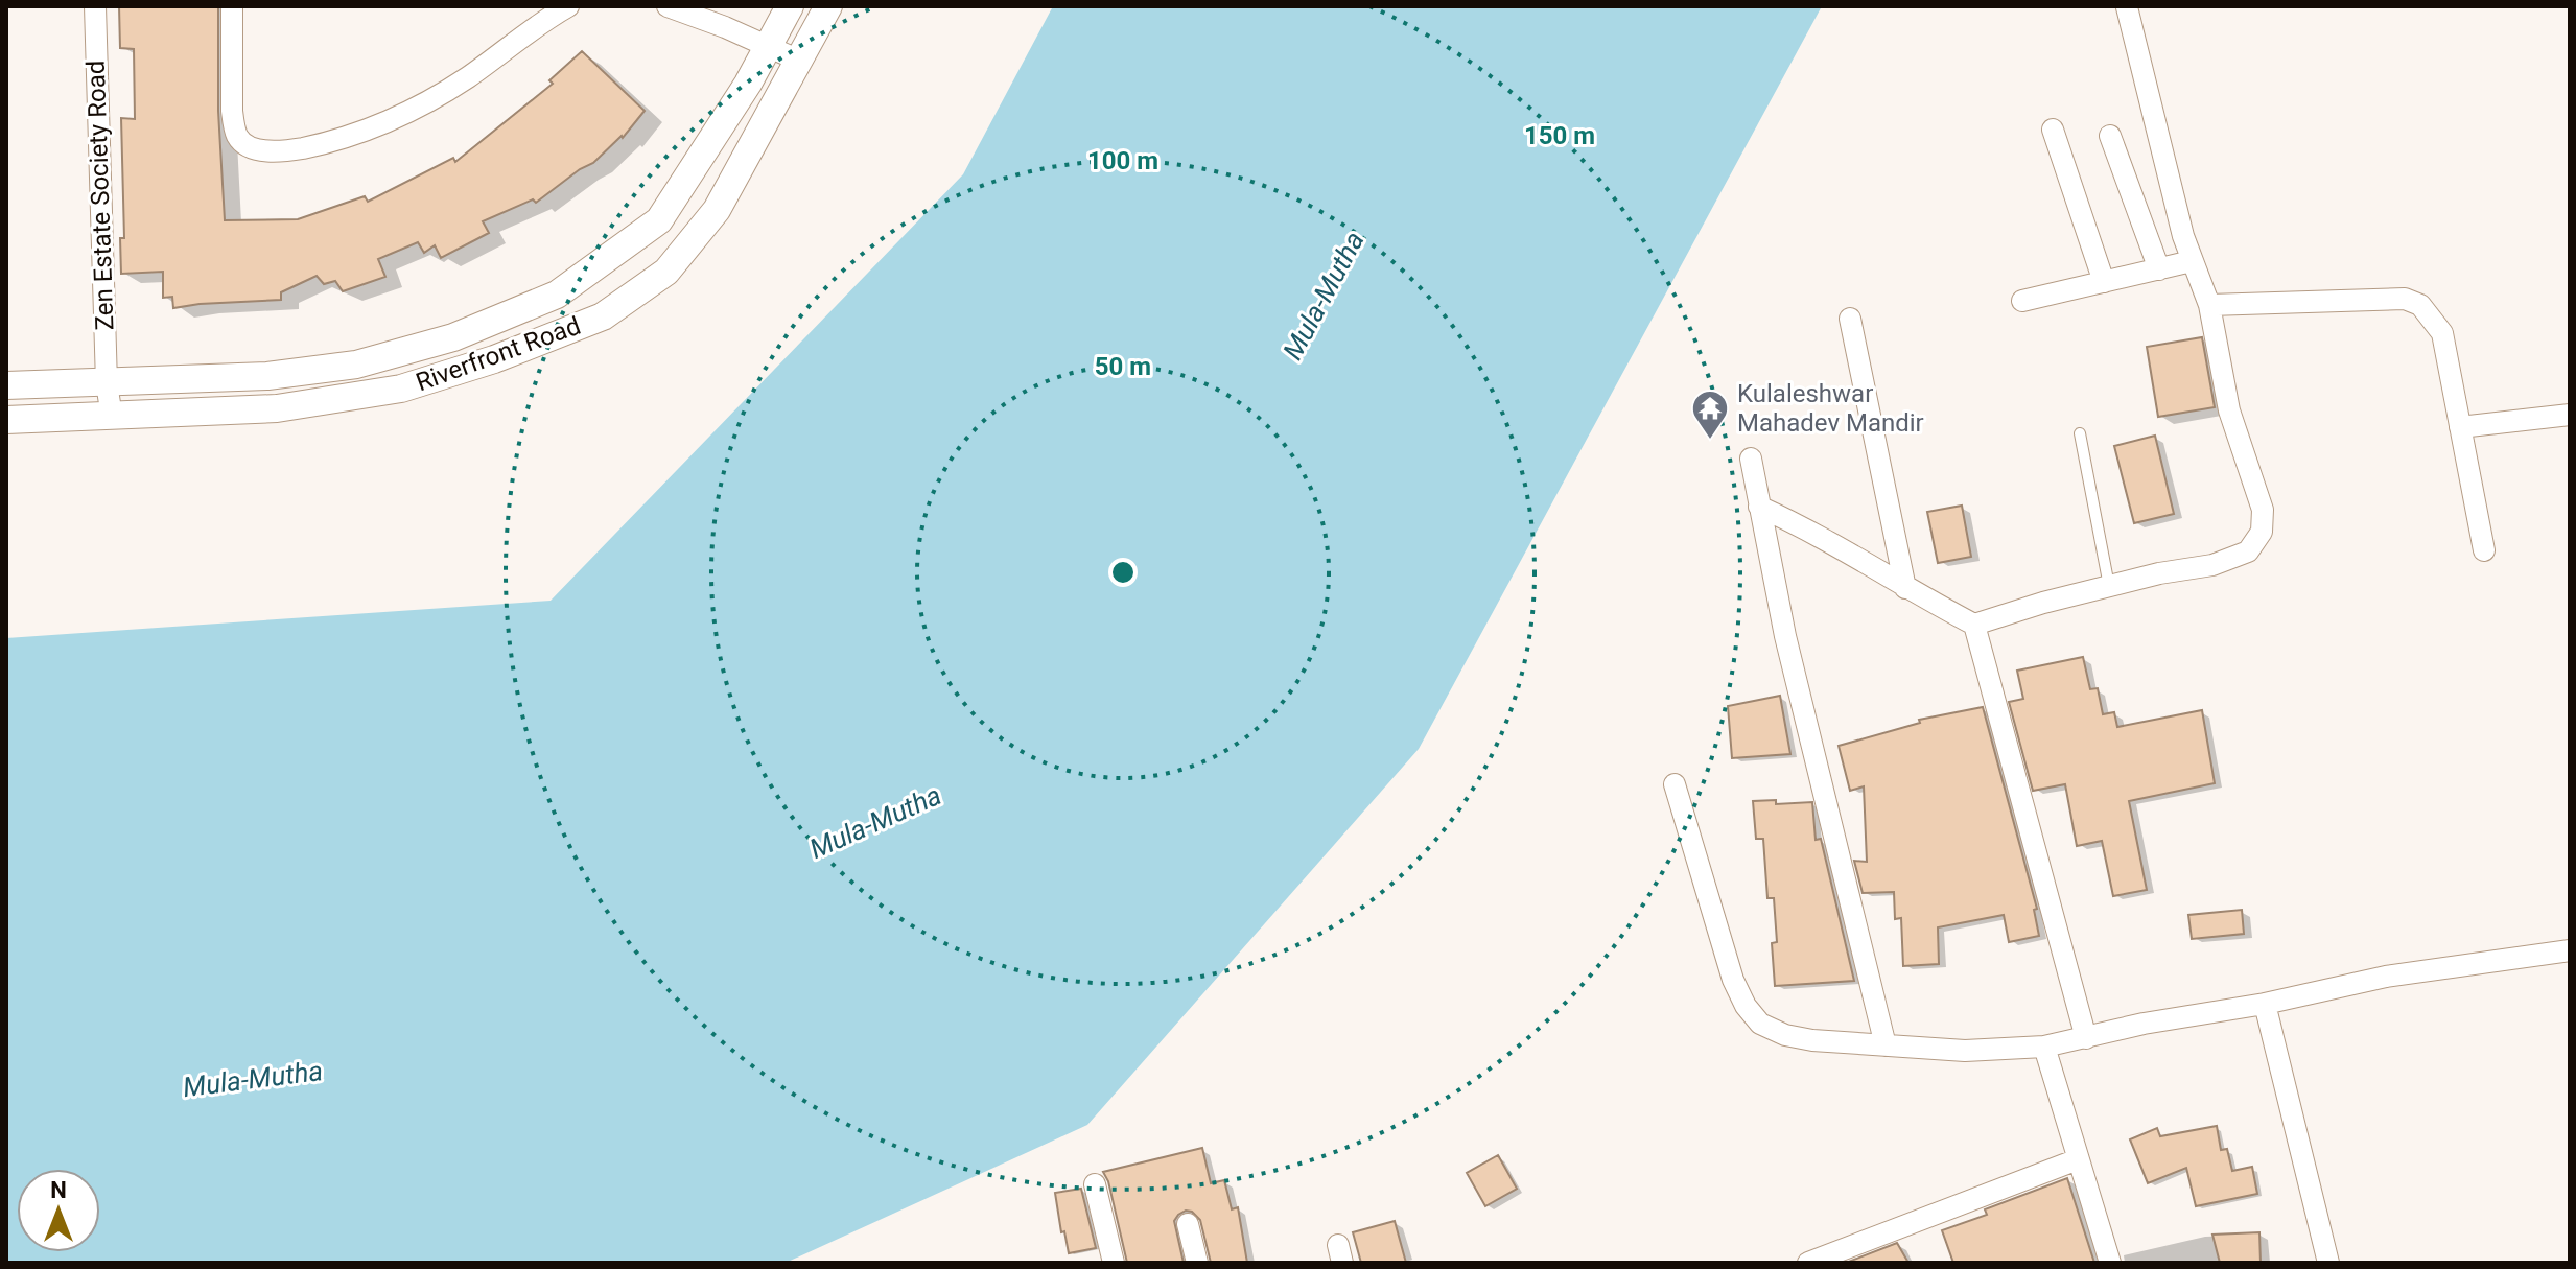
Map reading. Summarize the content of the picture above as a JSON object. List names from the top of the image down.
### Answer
{
  "streets": {
    "street": ["Zen Estate Society Road", "Riverfront Road"]
  },
  "crossings": [
    ["Zen Estate Society Road", "Riverfront Road"]
  ],
  "water": ["Mula-Mutha"],
  "places": {
    "temple": ["Kulaleshwar Mahadev Mandir"]
  },
  "north": "top",
  "rings": ["150 m", "100 m", "50 m"]
}
